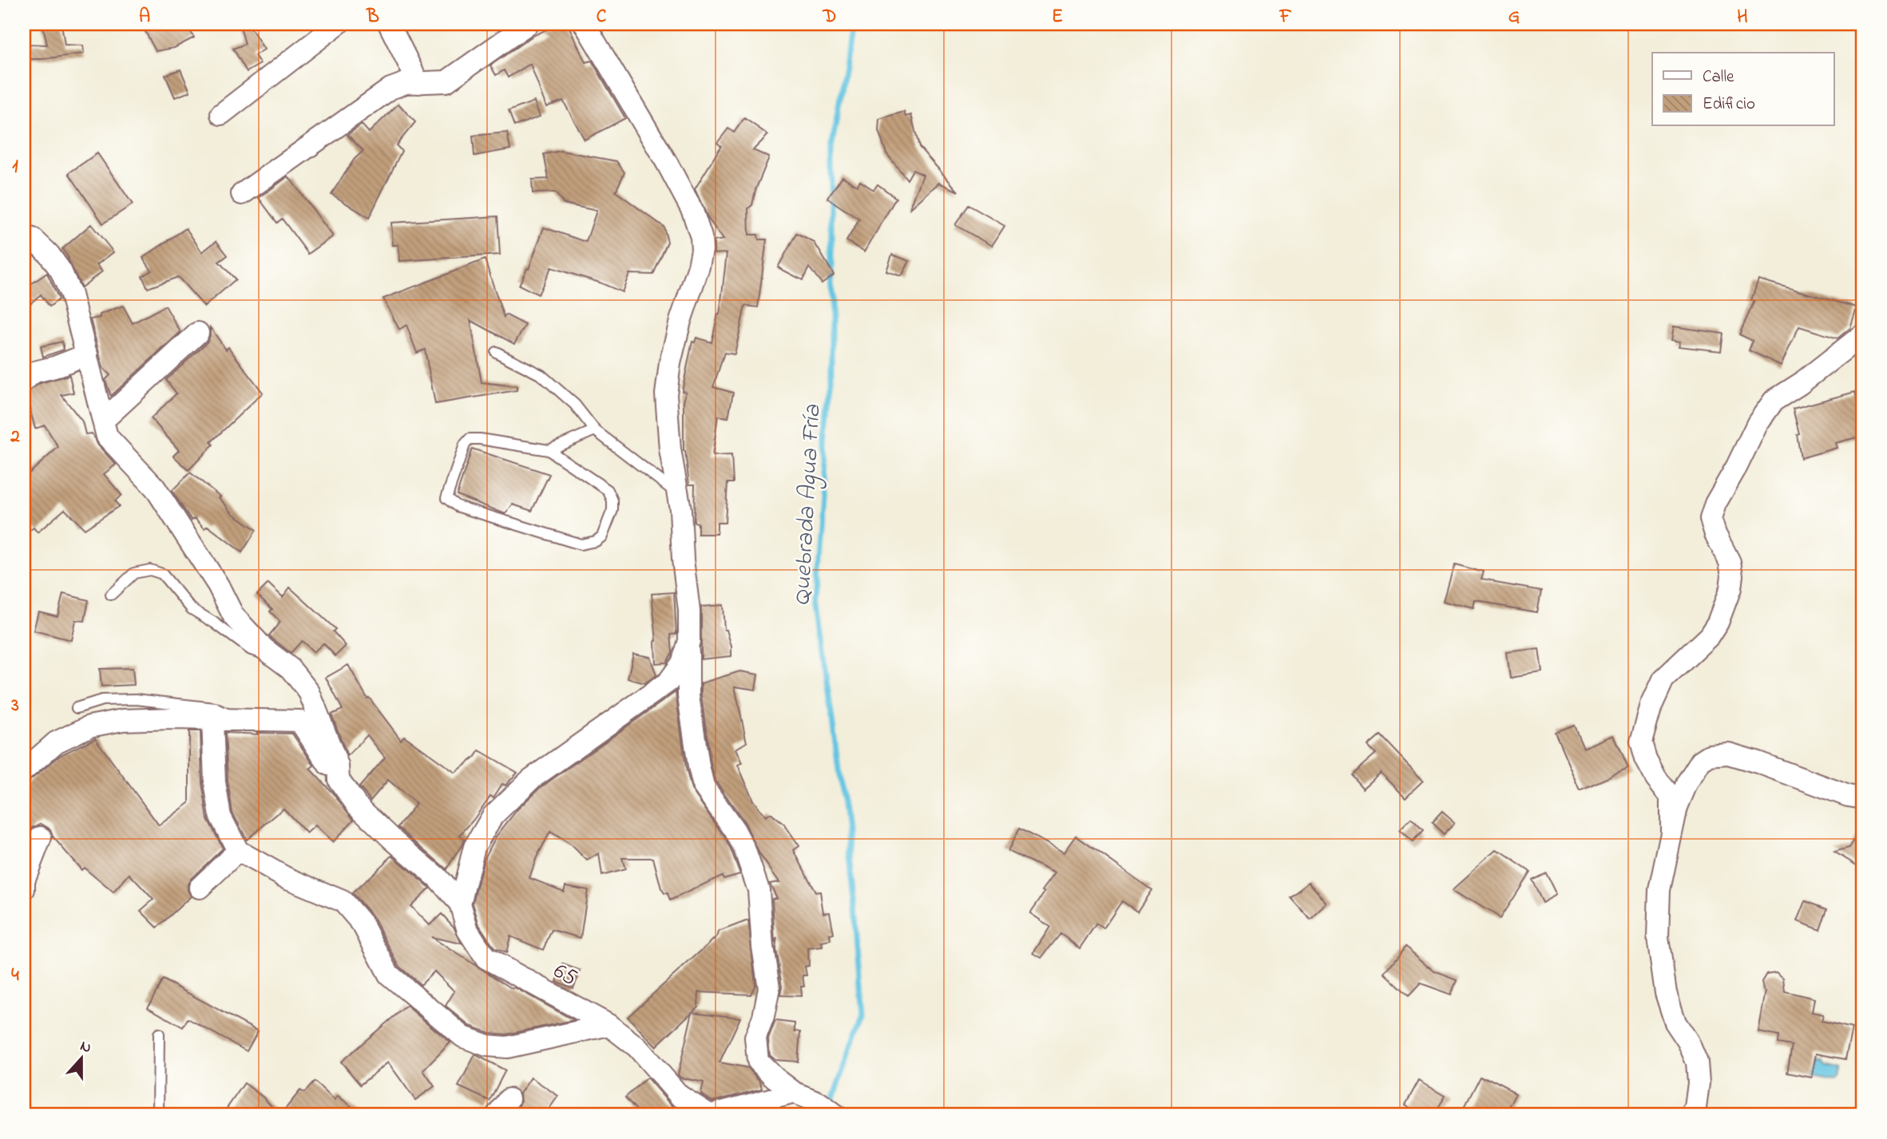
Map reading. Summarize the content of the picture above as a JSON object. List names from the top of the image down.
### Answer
{
  "streets": {
    "street": ["65"]
  },
  "water": ["Quebrada Agua Fría"],
  "legend": ["Calle", "Edificio"],
  "north": "top",
  "grid": {
    "columns": [
      "A",
      "B",
      "C",
      "D",
      "E",
      "F",
      "G",
      "H"
    ],
    "rows": [
      "1",
      "2",
      "3",
      "4"
    ]
  }
}
